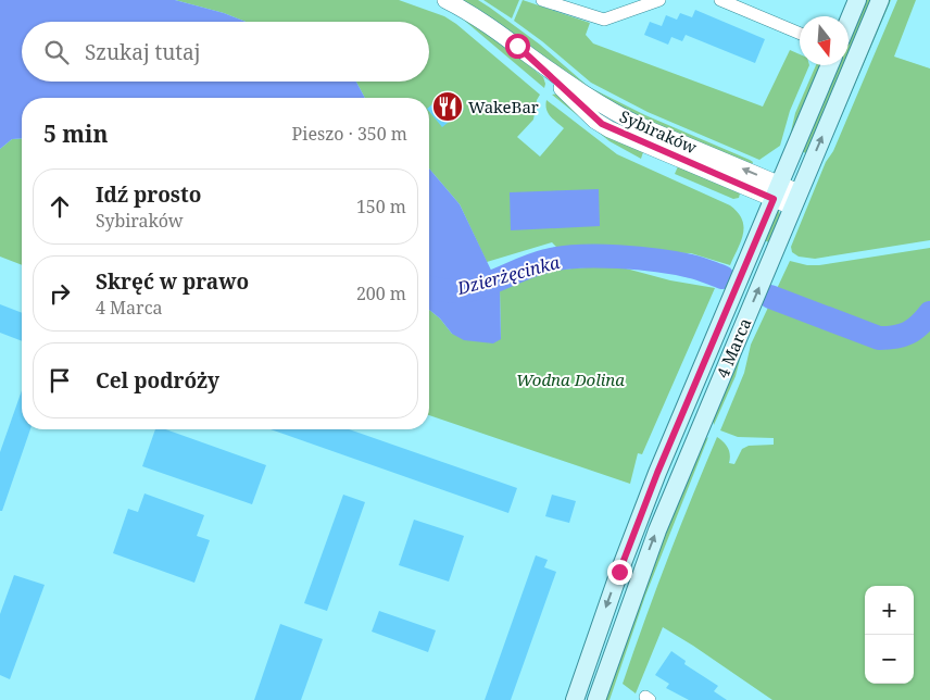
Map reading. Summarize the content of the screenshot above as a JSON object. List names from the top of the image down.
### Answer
{
  "streets": {
    "main road": ["4 Marca"],
    "street": ["Sybiraków"]
  },
  "crossings": [
    ["Sybiraków", "4 Marca"]
  ],
  "water": ["Dzierżęcinka"],
  "parks": ["Wodna Dolina"],
  "places": {
    "restaurant": ["WakeBar"]
  },
  "north": "bottom",
  "page": {
    "search": "Szukaj tutaj",
    "heading": ["5 min", "Pieszo · 350 m"],
    "list": [
      ["Idź prosto", "Sybiraków", "150 m"],
      ["Skręć w prawo", "4 Marca", "200 m"],
      "Cel podróży"
    ],
    "map_buttons": ["+", "−"]
  }
}
